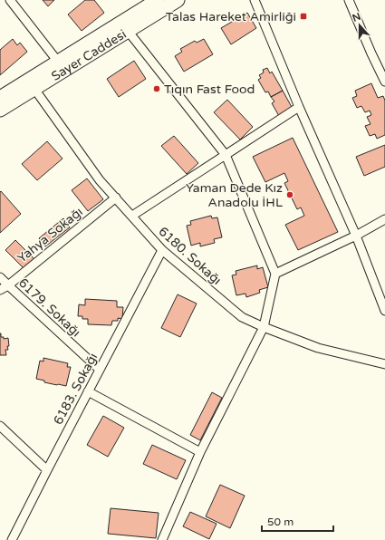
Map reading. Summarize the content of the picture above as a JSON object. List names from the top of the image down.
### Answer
{
  "streets": {
    "main road": ["Sayer Caddesi"],
    "street": [
      "Yahya Sokağı",
      "6180. Sokağı",
      "6179. Sokağı",
      "6183. Sokağı"
    ]
  },
  "crossings": [
    ["Sayer Caddesi", "6180. Sokağı"],
    ["Yahya Sokağı", "6180. Sokağı"],
    ["Yahya Sokağı", "6179. Sokağı"],
    ["6180. Sokağı", "6183. Sokağı"],
    ["6179. Sokağı", "6183. Sokağı"]
  ],
  "places": {
    "transit": ["Talas Hareket Amirliği"],
    "other": ["Tıqın Fast Food", "Yaman Dede Kız Anadolu İHL"]
  },
  "scale_bar": "50 m",
  "north": "top"
}
